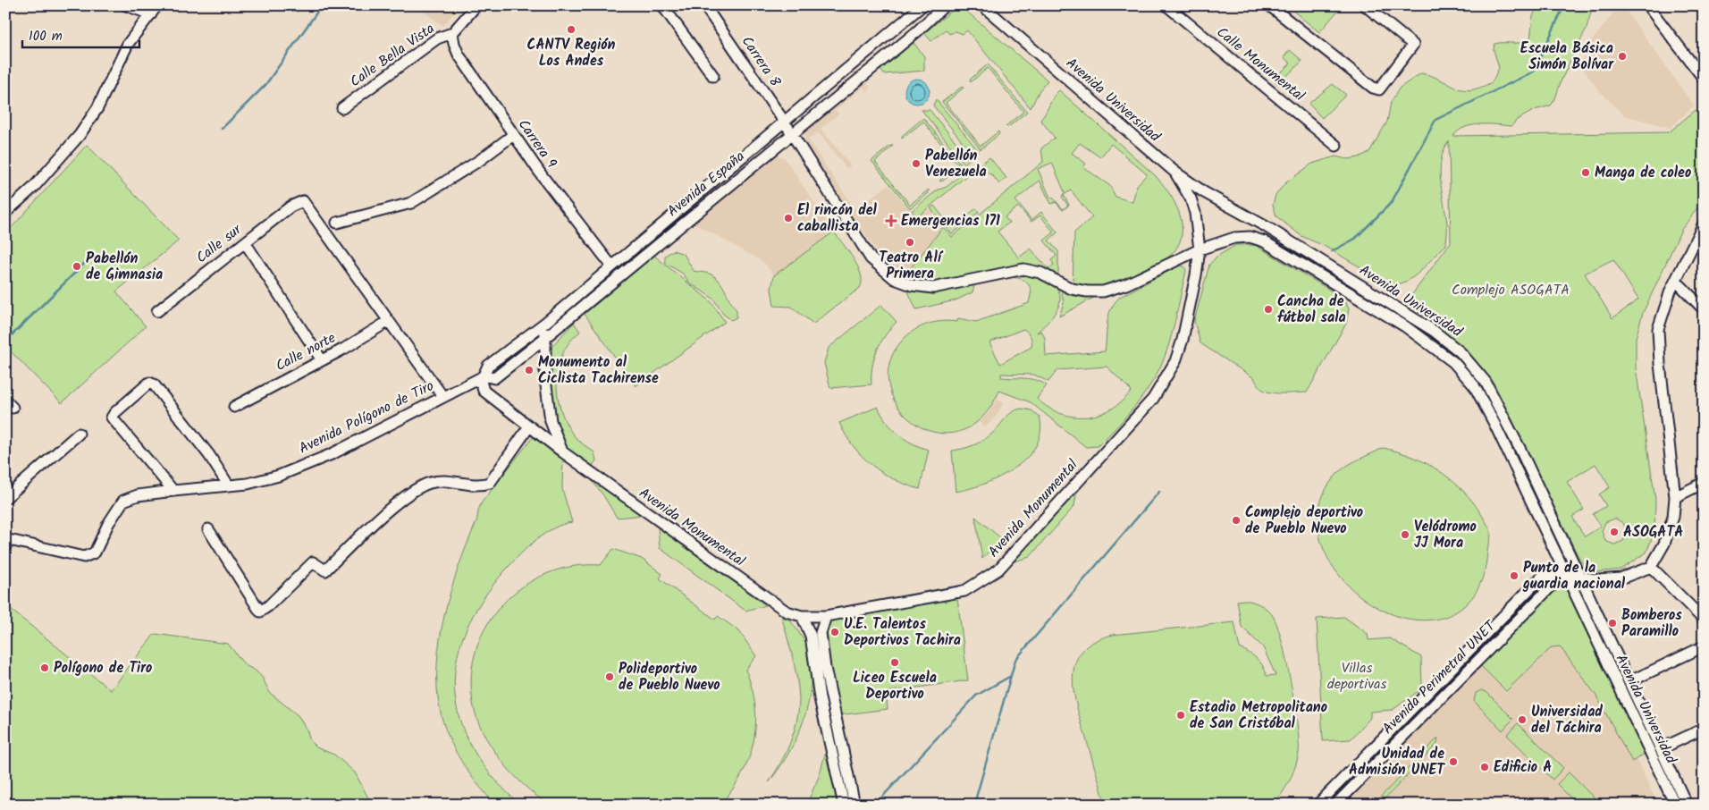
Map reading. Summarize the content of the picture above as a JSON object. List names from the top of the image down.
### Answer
{
  "streets": {
    "street": [
      "Calle Bella Vista",
      "Carrera 8",
      "Calle Monumental",
      "Avenida Universidad",
      "Carrera 9",
      "Avenida España",
      "Calle sur",
      "Calle norte",
      "Avenida Polígono de Tiro",
      "Avenida Monumental",
      "Avenida Perimetral UNET"
    ]
  },
  "crossings": [
    ["Calle Bella Vista", "Carrera 9"],
    ["Carrera 8", "Avenida Universidad"],
    ["Carrera 8", "Avenida España"],
    ["Avenida Universidad", "Avenida España"],
    ["Avenida Universidad", "Avenida Monumental"],
    ["Avenida Universidad", "Avenida Perimetral UNET"],
    ["Carrera 9", "Avenida España"],
    ["Avenida España", "Avenida Polígono de Tiro"],
    ["Avenida España", "Avenida Monumental"],
    ["Calle sur", "Calle norte"],
    ["Avenida Polígono de Tiro", "Avenida Monumental"]
  ],
  "parks": ["Complejo ASOGATA", "Villas deportivas"],
  "places": {
    "other": [
      "CANTV Región Los Andes",
      "Escuela Básica Simón Bolívar",
      "Pabellón Venezuela",
      "Manga de coleo",
      "El rincón del caballista",
      "Teatro Alí Primera",
      "Pabellón de Gimnasia",
      "Cancha de fútbol sala",
      "Monumento al Ciclista Tachirense",
      "Complejo deportivo de Pueblo Nuevo",
      "ASOGATA",
      "Velódromo JJ Mora",
      "Punto de la guardia nacional",
      "Bomberos Paramillo",
      "U.E. Talentos Deportivos Tachira",
      "Liceo Escuela Deportivo",
      "Polígono de Tiro",
      "Polideportivo de Pueblo Nuevo",
      "Estadio Metropolitano de San Cristóbal",
      "Universidad del Táchira",
      "Unidad de Admisión UNET",
      "Edificio A"
    ],
    "health": ["Emergencias 171"]
  },
  "scale_bar": "100 m"
}
